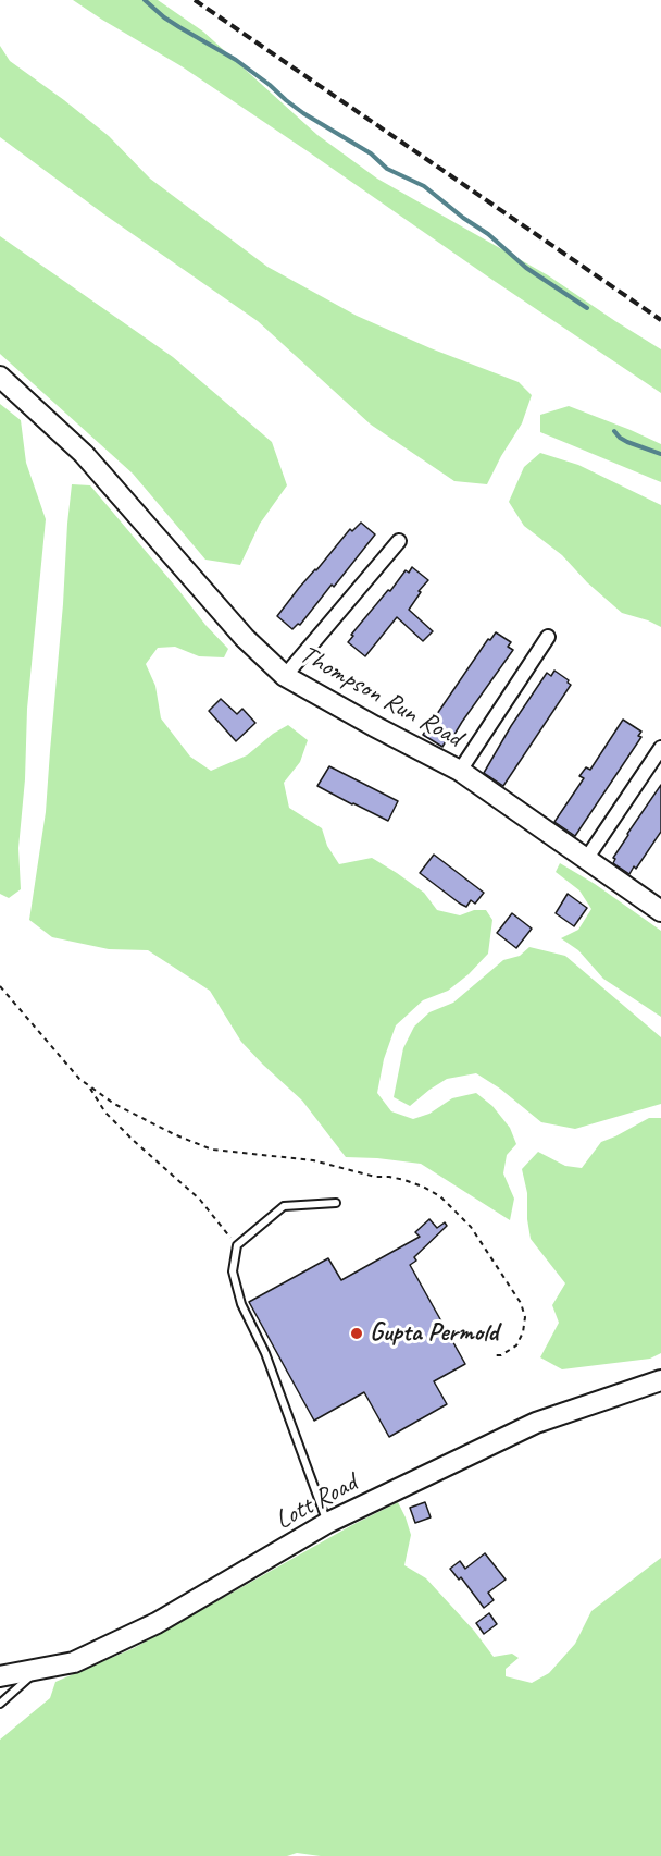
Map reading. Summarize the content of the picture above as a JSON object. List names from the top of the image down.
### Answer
{
  "streets": {
    "street": ["Thompson Run Road", "Lott Road"]
  },
  "places": ["Gupta Permold"]
}
